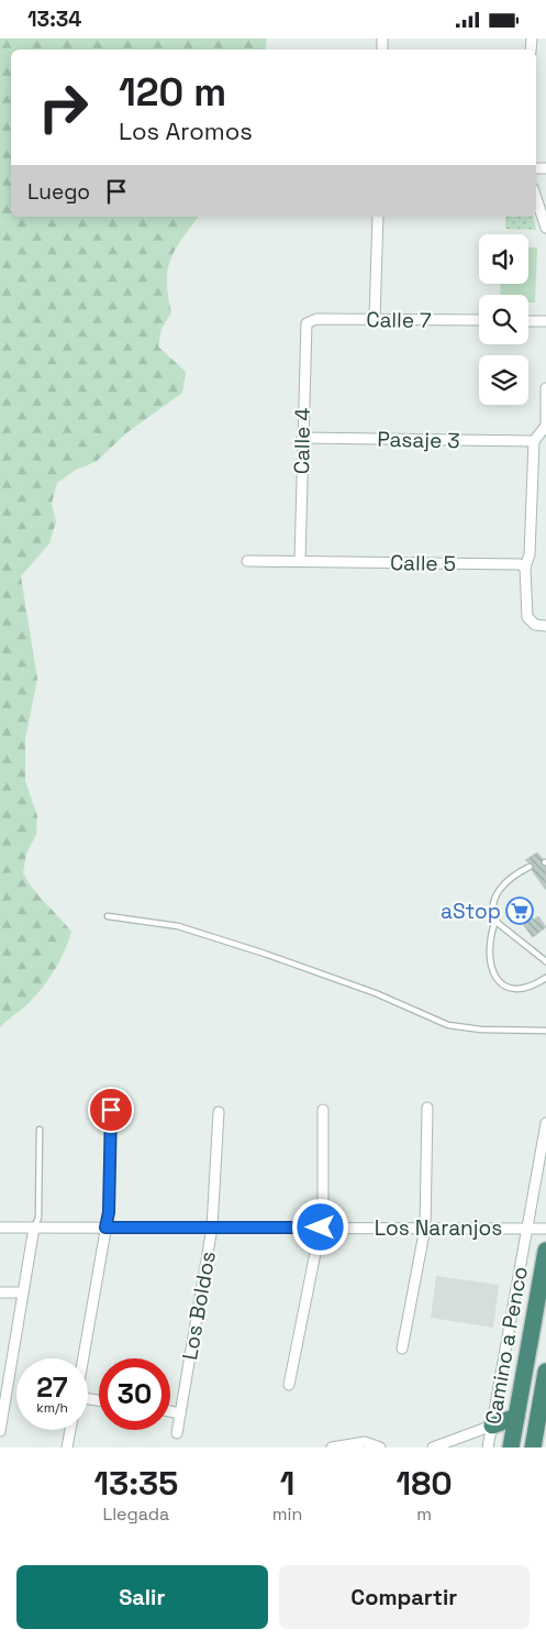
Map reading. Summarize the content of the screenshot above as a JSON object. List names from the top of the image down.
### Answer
{
  "streets": {
    "highway": ["Camino a Penco"],
    "street": [
      "Calle 7",
      "Pasaje 3",
      "Calle 4",
      "Calle 5",
      "Los Naranjos",
      "Los Boldos"
    ]
  },
  "crossings": [
    ["Calle 7", "Calle 4"],
    ["Pasaje 3", "Calle 4"],
    ["Calle 4", "Calle 5"],
    ["Los Naranjos", "Los Boldos"]
  ],
  "places": {
    "supermarket": ["aStop"]
  },
  "page": {
    "status": "13:34",
    "turn": ["120 m", "Los Aromos"],
    "then": "Luego",
    "speed": "27 km/h",
    "limit": "30",
    "eta": [
      "13:35",
      "Llegada",
      "1",
      "min",
      "180",
      "m"
    ],
    "buttons": ["Salir", "Compartir"]
  }
}
